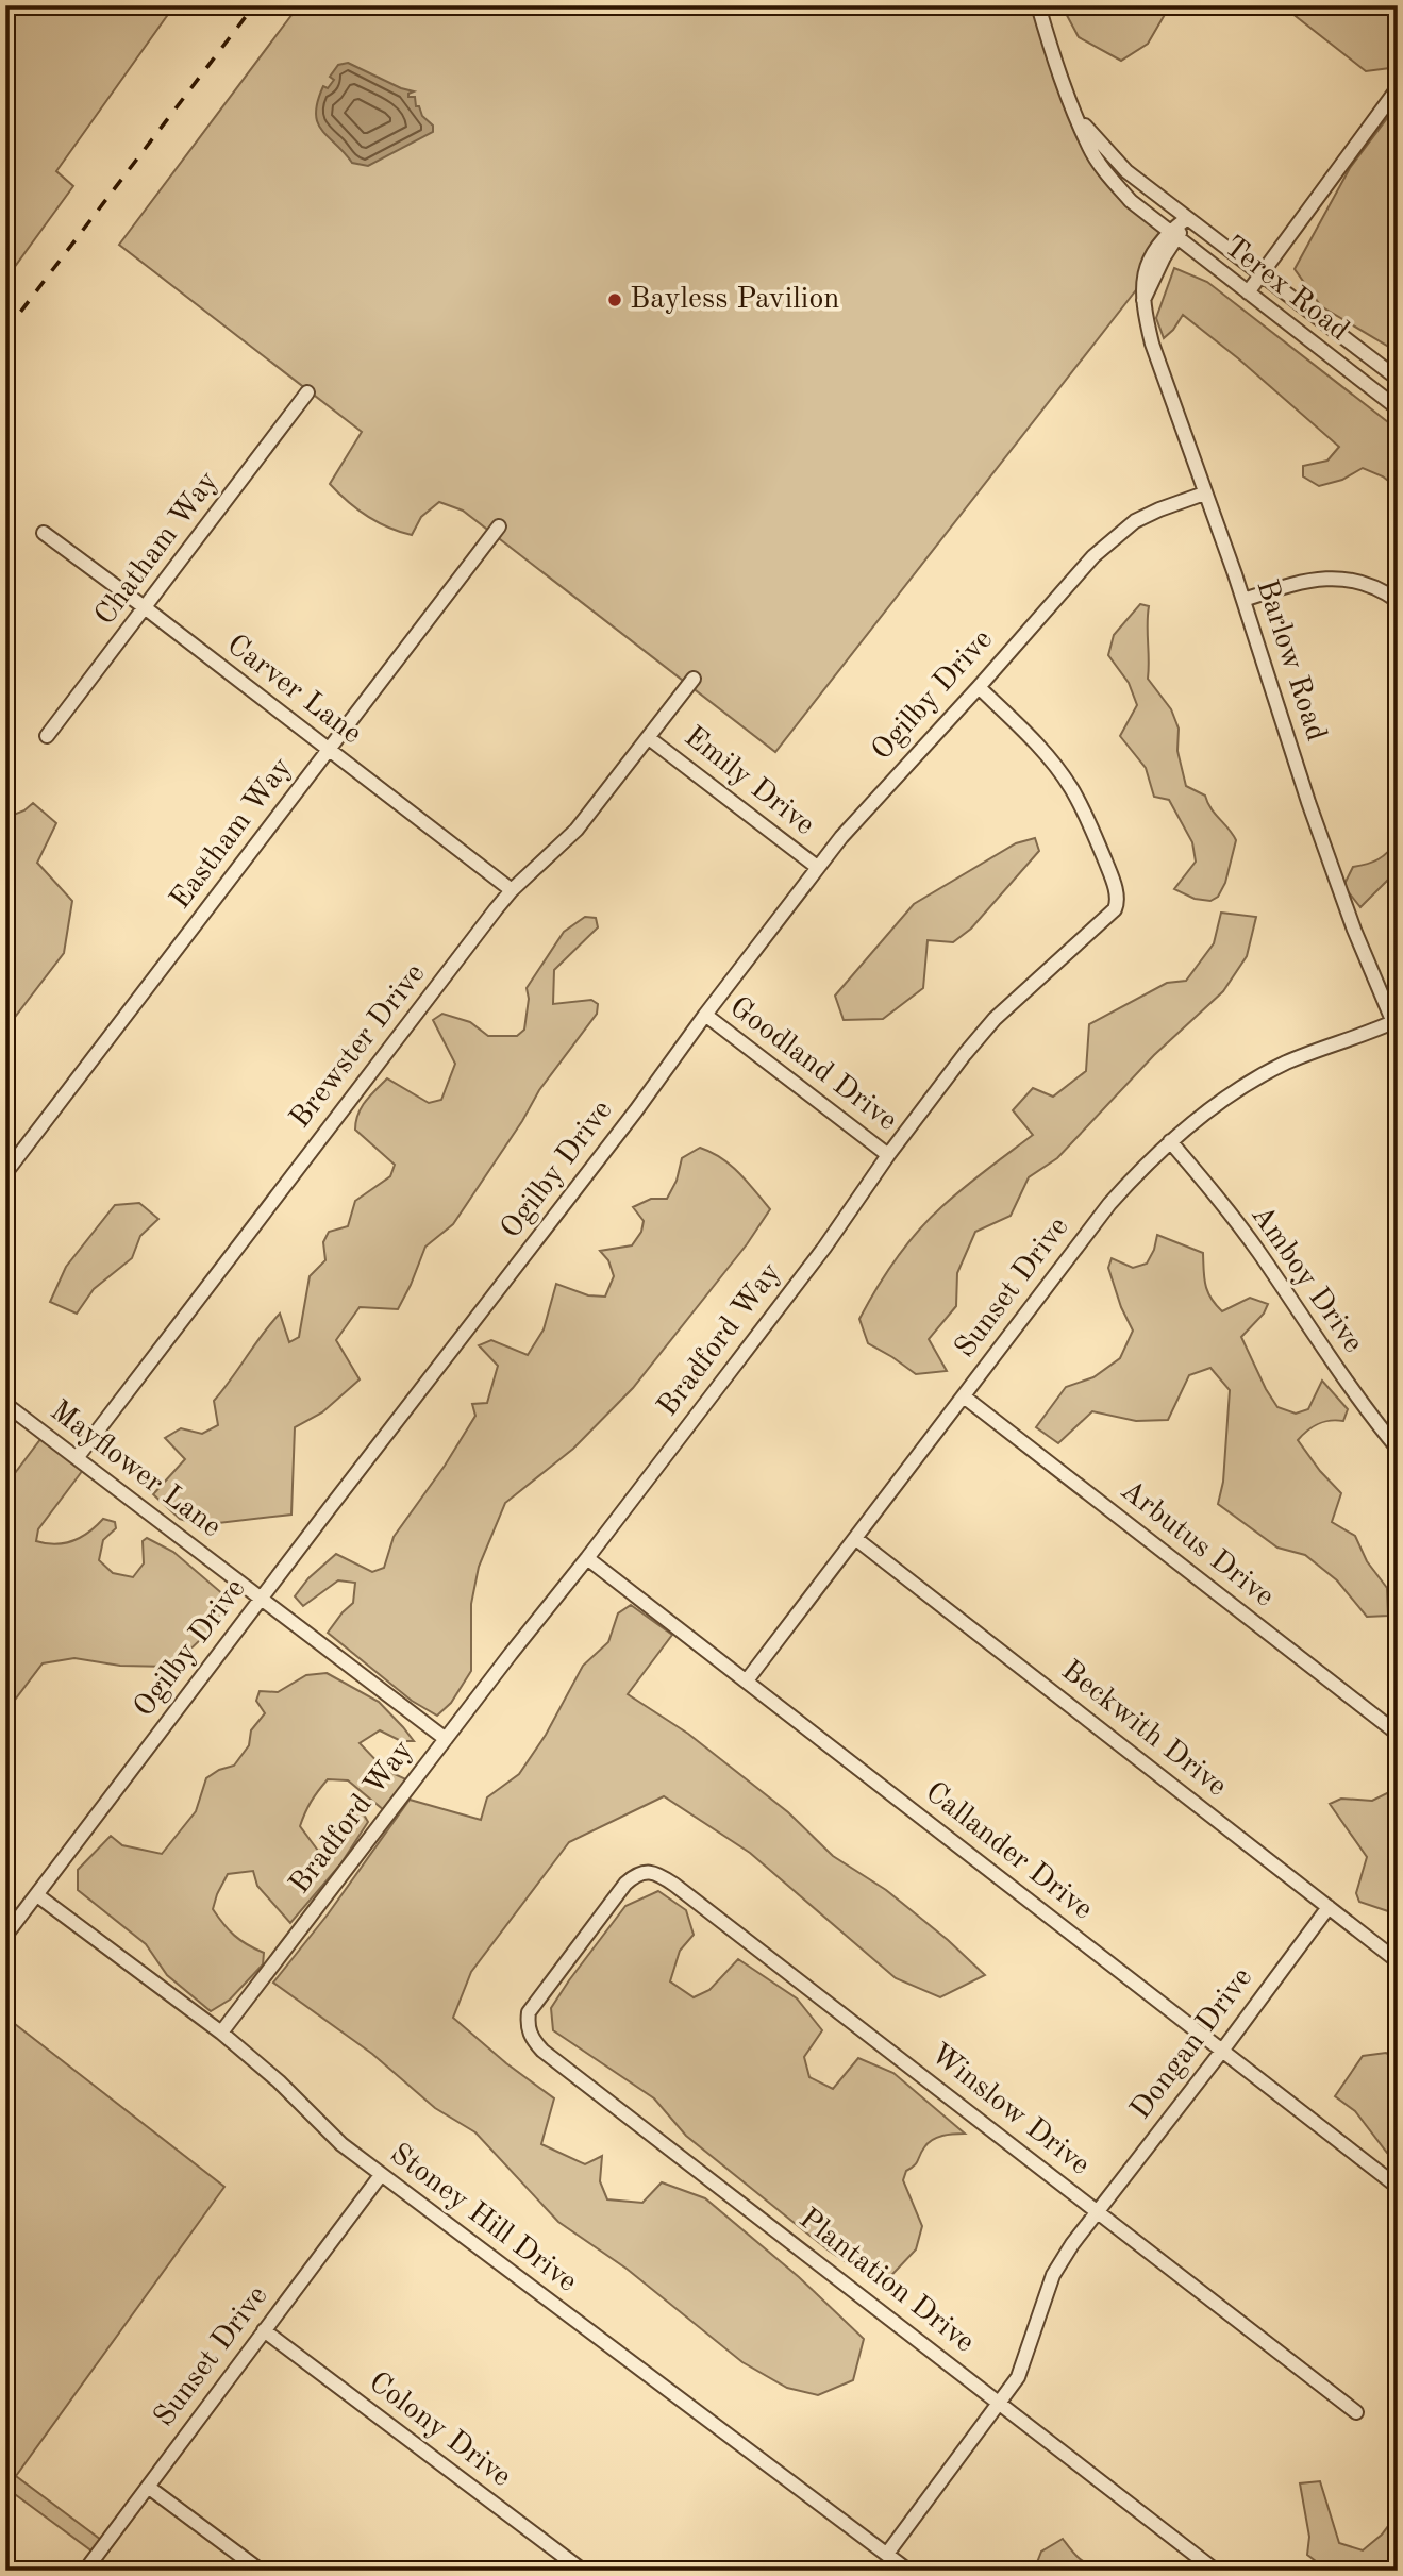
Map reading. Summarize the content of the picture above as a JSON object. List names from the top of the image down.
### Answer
{
  "streets": {
    "street": [
      "Terex Road",
      "Chatham Way",
      "Barlow Road",
      "Carver Lane",
      "Ogilby Drive",
      "Emily Drive",
      "Eastham Way",
      "Brewster Drive",
      "Goodland Drive",
      "Amboy Drive",
      "Sunset Drive",
      "Bradford Way",
      "Mayflower Lane",
      "Arbutus Drive",
      "Beckwith Drive",
      "Callander Drive",
      "Dongan Drive",
      "Winslow Drive",
      "Stoney Hill Drive",
      "Plantation Drive",
      "Colony Drive"
    ]
  },
  "crossings": [
    ["Terex Road", "Barlow Road"],
    ["Chatham Way", "Carver Lane"],
    ["Barlow Road", "Ogilby Drive"],
    ["Barlow Road", "Sunset Drive"],
    ["Carver Lane", "Eastham Way"],
    ["Carver Lane", "Brewster Drive"],
    ["Ogilby Drive", "Emily Drive"],
    ["Ogilby Drive", "Goodland Drive"],
    ["Ogilby Drive", "Bradford Way"],
    ["Ogilby Drive", "Mayflower Lane"],
    ["Ogilby Drive", "Stoney Hill Drive"],
    ["Emily Drive", "Brewster Drive"],
    ["Brewster Drive", "Mayflower Lane"],
    ["Goodland Drive", "Bradford Way"],
    ["Amboy Drive", "Sunset Drive"],
    ["Sunset Drive", "Arbutus Drive"],
    ["Sunset Drive", "Beckwith Drive"],
    ["Sunset Drive", "Callander Drive"],
    ["Sunset Drive", "Stoney Hill Drive"],
    ["Sunset Drive", "Colony Drive"],
    ["Bradford Way", "Mayflower Lane"],
    ["Bradford Way", "Callander Drive"],
    ["Bradford Way", "Stoney Hill Drive"],
    ["Beckwith Drive", "Dongan Drive"],
    ["Callander Drive", "Dongan Drive"],
    ["Dongan Drive", "Winslow Drive"],
    ["Dongan Drive", "Stoney Hill Drive"],
    ["Dongan Drive", "Plantation Drive"],
    ["Winslow Drive", "Plantation Drive"]
  ],
  "places": ["Bayless Pavilion"]
}
